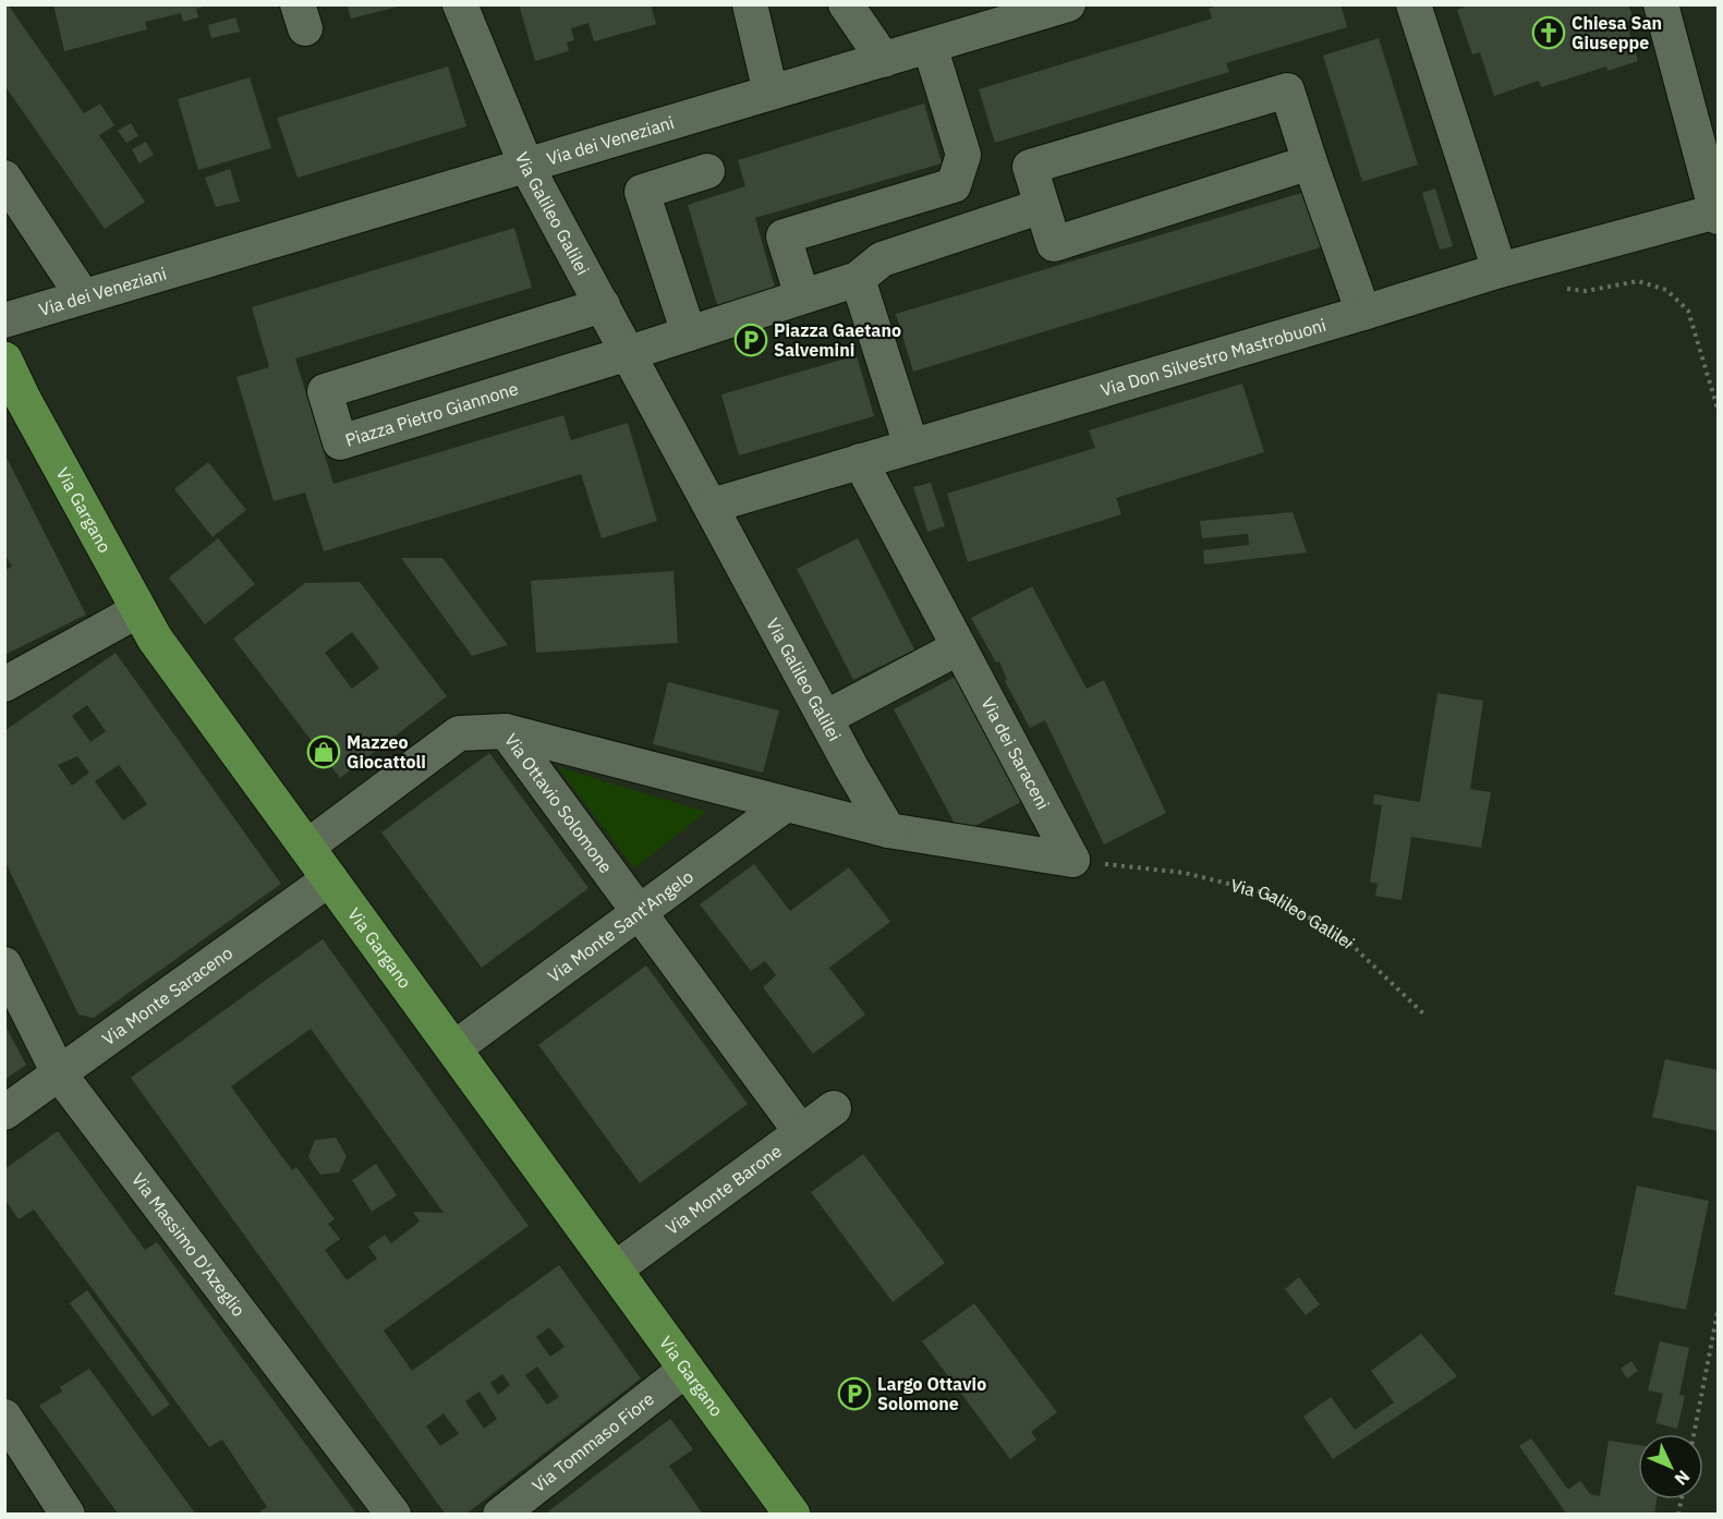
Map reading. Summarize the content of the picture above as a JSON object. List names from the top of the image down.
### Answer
{
  "streets": {
    "main road": ["Via Gargano"],
    "street": [
      "Via dei Veneziani",
      "Via Galileo Galilei",
      "Via Don Silvestro Mastrobuoni",
      "Piazza Pietro Giannone",
      "Via dei Saraceni",
      "Via Ottavio Solomone",
      "Via Monte Sant'Angelo",
      "Via Monte Saraceno",
      "Via Monte Barone",
      "Via Massimo D'Azeglio",
      "Via Tommaso Fiore"
    ]
  },
  "crossings": [
    ["Via dei Veneziani", "Via Galileo Galilei"],
    ["Via Galileo Galilei", "Via Don Silvestro Mastrobuoni"],
    ["Via Galileo Galilei", "Piazza Pietro Giannone"],
    ["Via Galileo Galilei", "Via dei Saraceni"],
    ["Via Galileo Galilei", "Via Ottavio Solomone"],
    ["Via Don Silvestro Mastrobuoni", "Via dei Saraceni"],
    ["Via Gargano", "Via Monte Sant'Angelo"],
    ["Via Gargano", "Via Monte Saraceno"],
    ["Via Gargano", "Via Monte Barone"],
    ["Via Gargano", "Via Tommaso Fiore"],
    ["Via Ottavio Solomone", "Via Monte Sant'Angelo"],
    ["Via Ottavio Solomone", "Via Monte Barone"],
    ["Via Monte Saraceno", "Via Massimo D'Azeglio"]
  ],
  "places": {
    "church": ["Chiesa San Giuseppe"],
    "parking": ["Piazza Gaetano Salvemini", "Largo Ottavio Solomone"],
    "shop": ["Mazzeo Giocattoli"]
  },
  "north": "bottom right"
}
